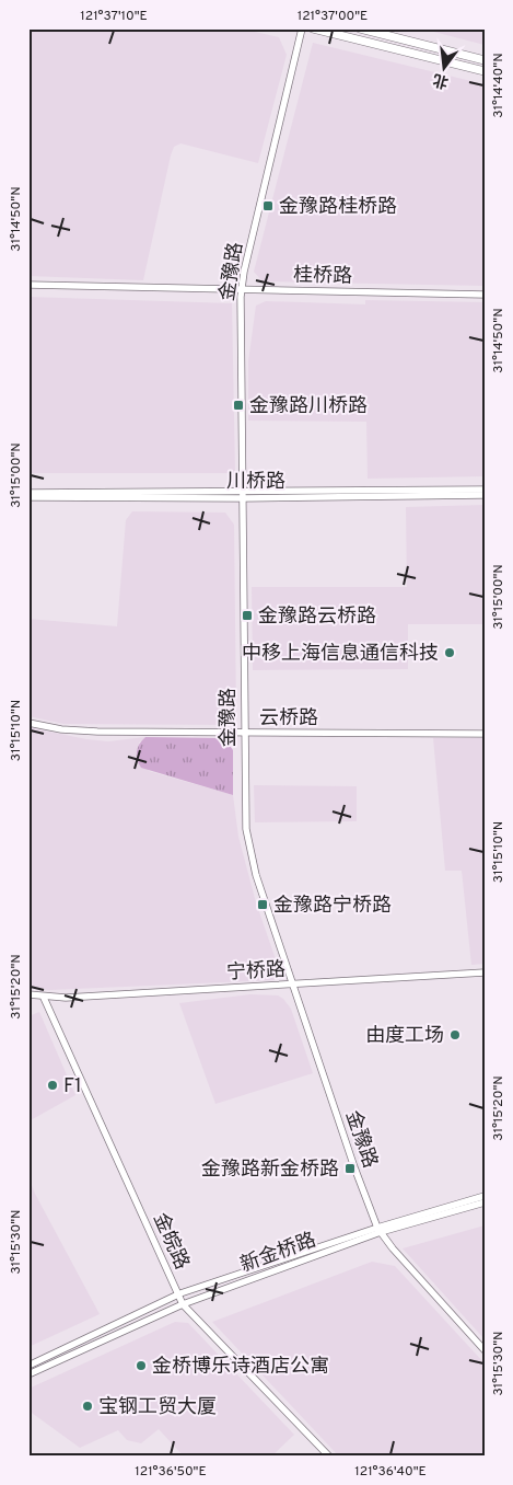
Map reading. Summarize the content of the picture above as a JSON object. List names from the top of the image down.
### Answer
{
  "streets": {
    "street": [
      "金豫路",
      "桂桥路",
      "川桥路",
      "云桥路",
      "宁桥路",
      "金皖路",
      "新金桥路"
    ]
  },
  "crossings": [
    ["金豫路", "桂桥路"],
    ["金豫路", "川桥路"],
    ["金豫路", "云桥路"],
    ["金豫路", "宁桥路"],
    ["金豫路", "新金桥路"],
    ["宁桥路", "金皖路"],
    ["金皖路", "新金桥路"]
  ],
  "places": {
    "transit": [
      "金豫路桂桥路",
      "金豫路川桥路",
      "金豫路云桥路",
      "金豫路宁桥路",
      "金豫路新金桥路"
    ],
    "other": [
      "中移上海信息通信科技",
      "由度工场",
      "F1",
      "金桥博乐诗酒店公寓",
      "宝钢工贸大厦"
    ]
  },
  "north": "bottom",
  "coordinates": [
    "121°37'10\"E",
    "121°37'00\"E",
    "31°14'40\"N",
    "31°14'50\"N",
    "31°15'00\"N",
    "31°15'10\"N",
    "31°15'20\"N",
    "31°15'30\"N",
    "121°36'50\"E",
    "121°36'40\"E"
  ]
}
